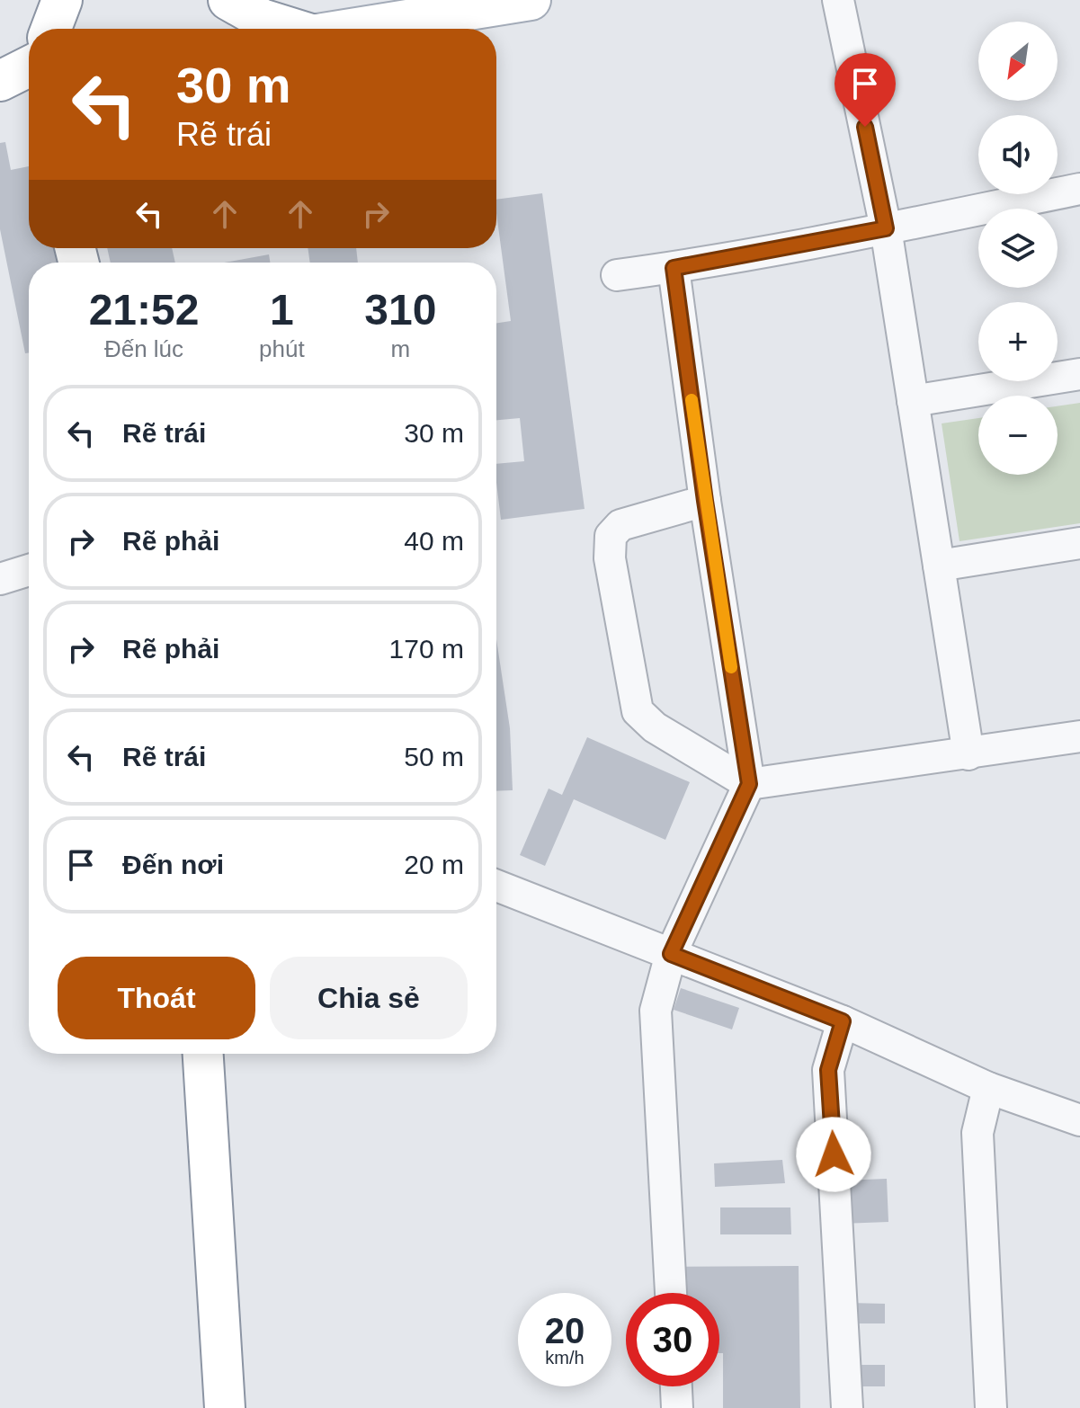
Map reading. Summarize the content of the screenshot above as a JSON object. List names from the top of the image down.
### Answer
{
  "north": "bottom left",
  "page": {
    "map_buttons": ["+", "−"],
    "turn": ["30 m", "Rẽ trái"],
    "eta": [
      "21:52",
      "Đến lúc",
      "1",
      "phút",
      "310",
      "m"
    ],
    "list": [
      {
        "name": "Rẽ trái",
        "value": "30 m"
      },
      {
        "name": "Rẽ phải",
        "value": "40 m"
      },
      {
        "name": "Rẽ phải",
        "value": "170 m"
      },
      {
        "name": "Rẽ trái",
        "value": "50 m"
      },
      {
        "name": "Đến nơi",
        "value": "20 m"
      }
    ],
    "buttons": ["Thoát", "Chia sẻ"],
    "speed": "20 km/h",
    "limit": "30"
  }
}
